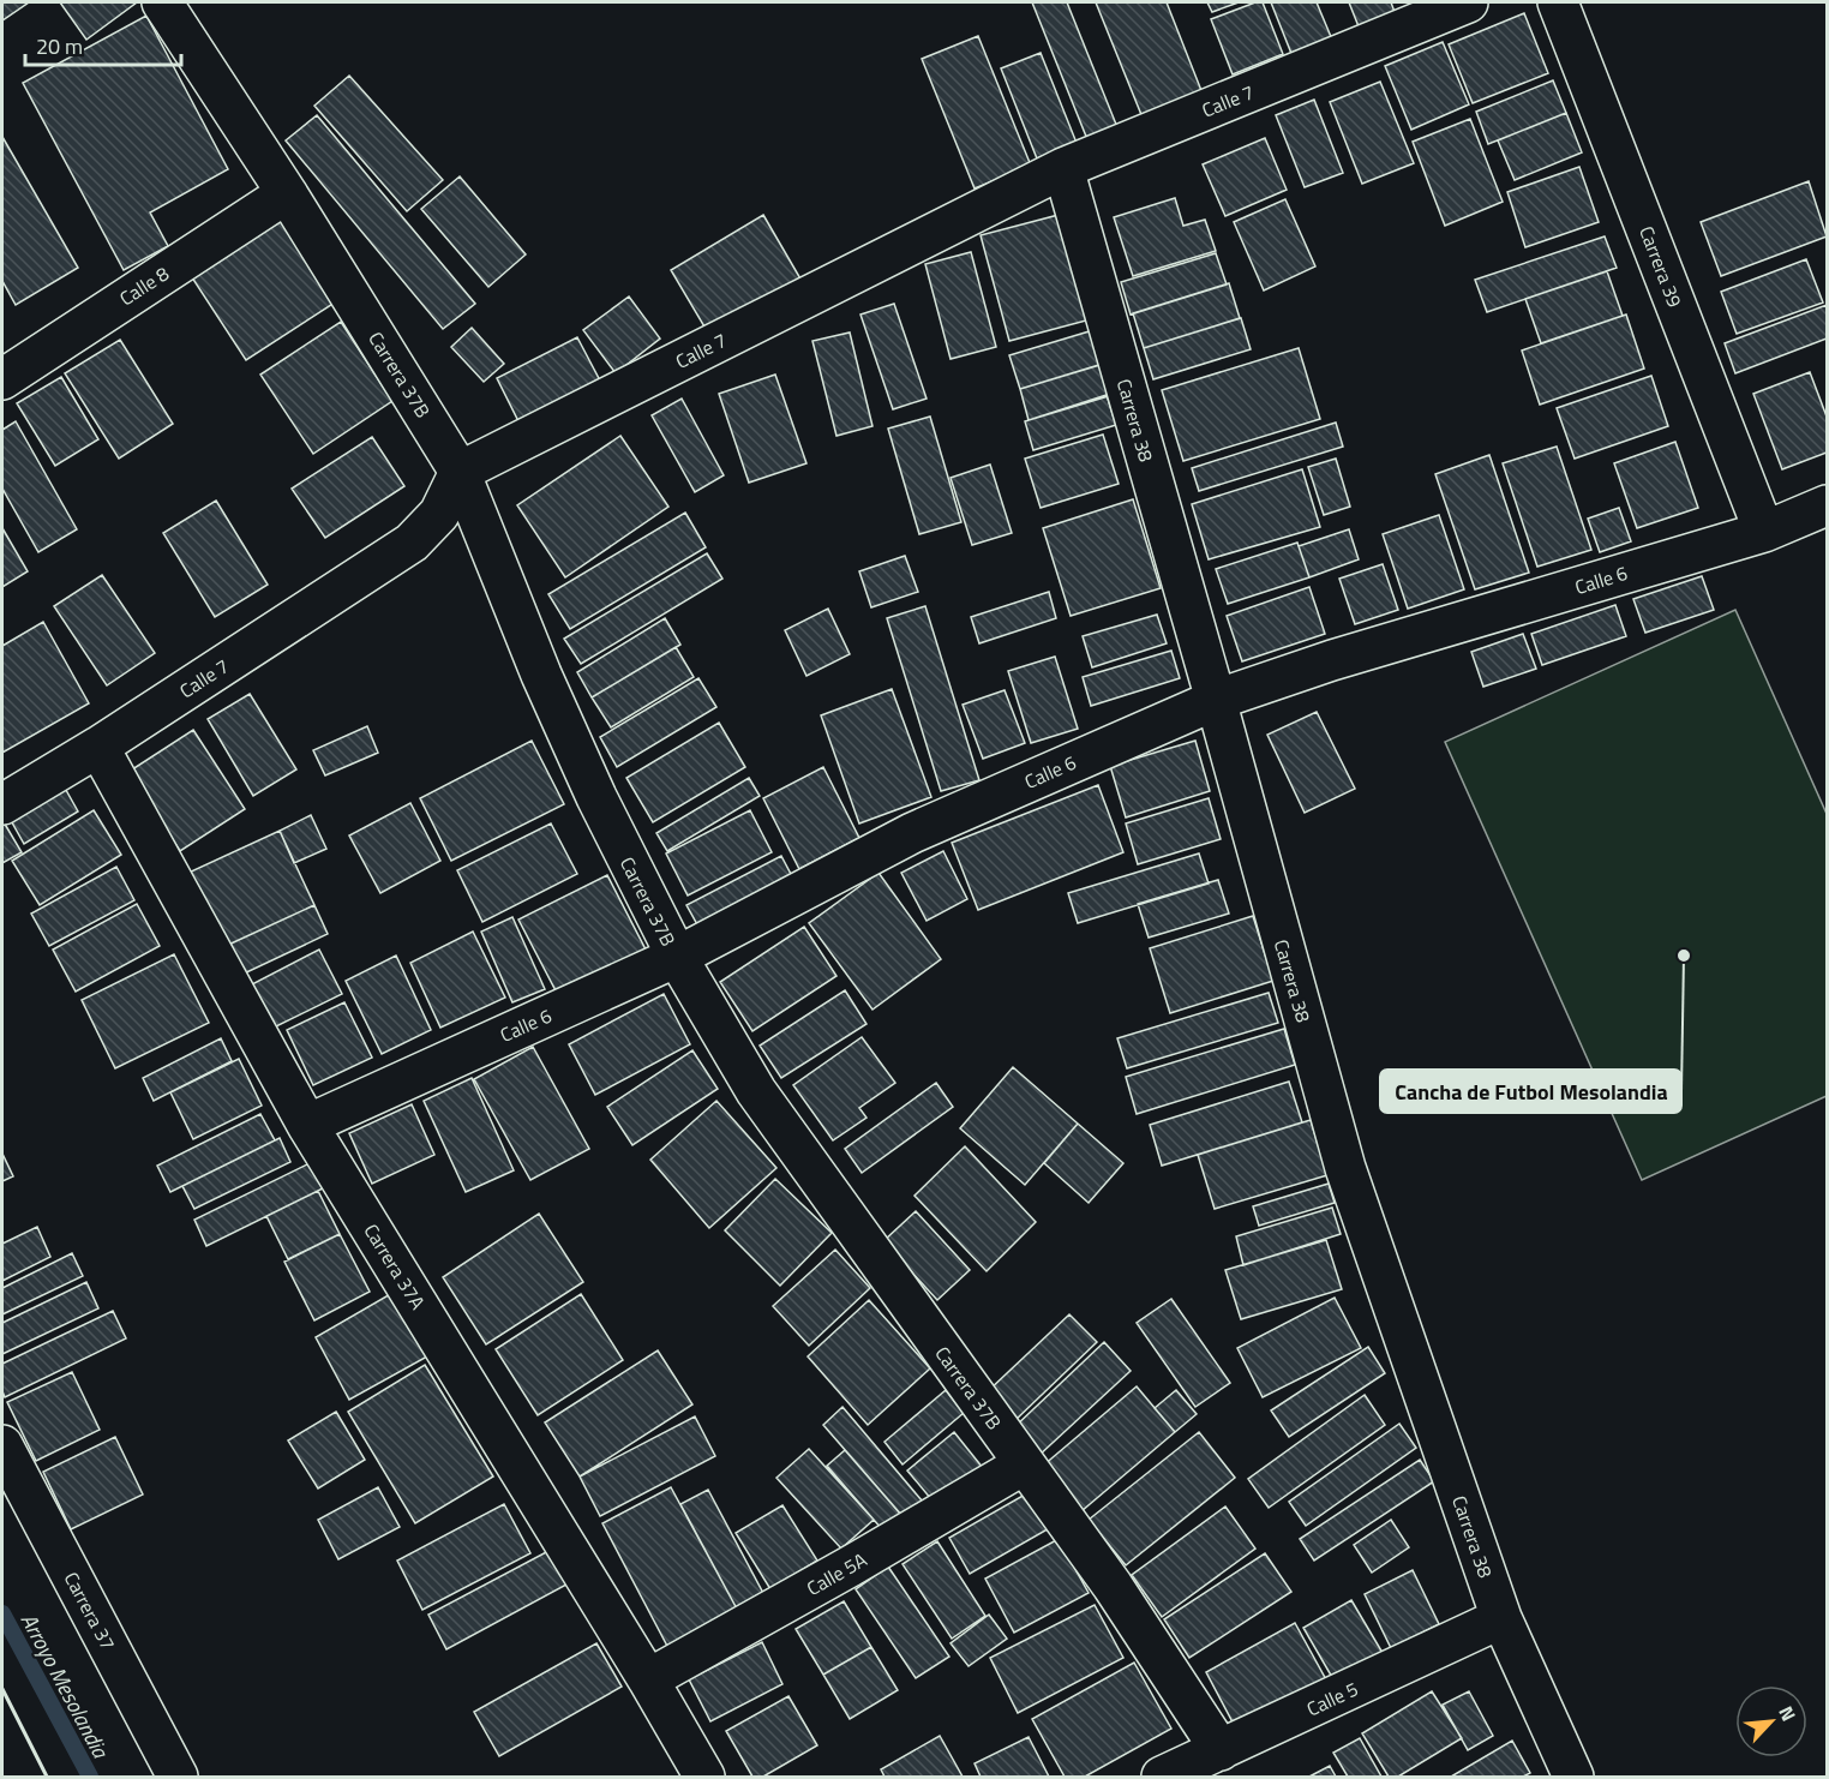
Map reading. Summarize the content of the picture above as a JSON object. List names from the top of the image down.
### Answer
{
  "streets": {
    "street": [
      "Calle 7",
      "Carrera 39",
      "Calle 8",
      "Carrera 37B",
      "Carrera 38",
      "Calle 6",
      "Carrera 37A",
      "Calle 5A",
      "Carrera 37",
      "Calle 5"
    ]
  },
  "crossings": [
    ["Calle 7", "Carrera 37B"],
    ["Calle 7", "Carrera 38"],
    ["Calle 7", "Carrera 37A"],
    ["Carrera 39", "Calle 6"],
    ["Calle 8", "Carrera 37B"],
    ["Carrera 37B", "Calle 6"],
    ["Carrera 37B", "Calle 5A"],
    ["Carrera 37B", "Calle 5"],
    ["Carrera 38", "Calle 6"],
    ["Carrera 38", "Calle 5"],
    ["Calle 6", "Carrera 37A"],
    ["Carrera 37A", "Calle 5A"]
  ],
  "water": ["Arroyo Mesolandia"],
  "places": ["Cancha de Futbol Mesolandia"],
  "scale_bar": "20 m",
  "north": "top right"
}
